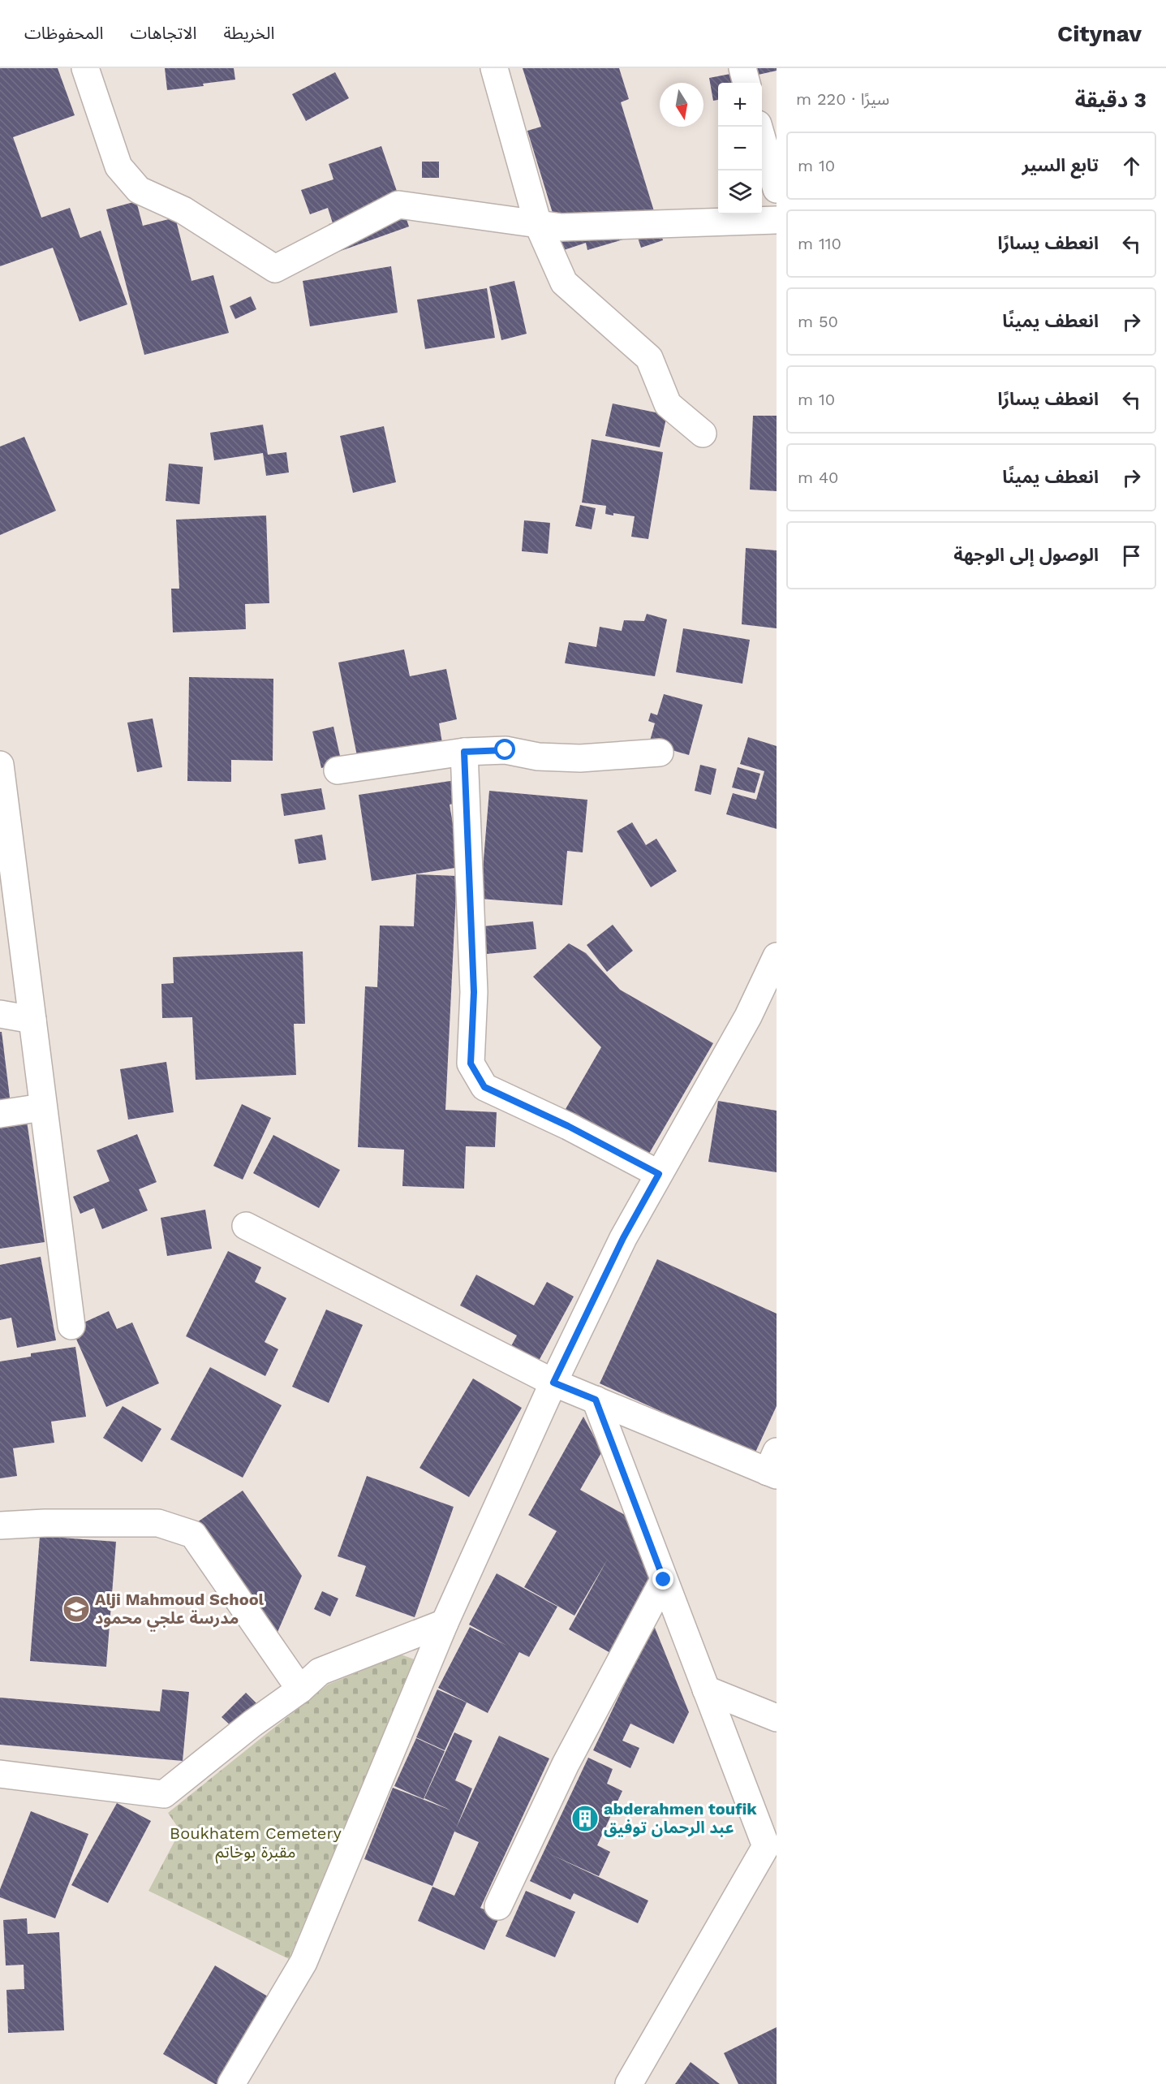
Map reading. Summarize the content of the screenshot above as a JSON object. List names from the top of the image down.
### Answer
{
  "parks": ["Boukhatem Cemetery مقبرة بوخاتم"],
  "places": {
    "school or university": ["Alji Mahmoud School مدرسة علجي محمود"],
    "building": ["abderahmen toufik عبد الرحمان توفيق"]
  },
  "north": "bottom",
  "page": {
    "header": "Citynav",
    "nav": ["الخريطة", "الاتجاهات", "المحفوظات"],
    "heading": ["3 دقيقة", "سيرًا · 220 m"],
    "map_buttons": ["+", "−"],
    "list": [
      ["تابع السير", "10 m"],
      ["انعطف يسارًا", "110 m"],
      ["انعطف يمينًا", "50 m"],
      ["انعطف يسارًا", "10 m"],
      ["انعطف يمينًا", "40 m"],
      "الوصول إلى الوجهة"
    ]
  }
}
